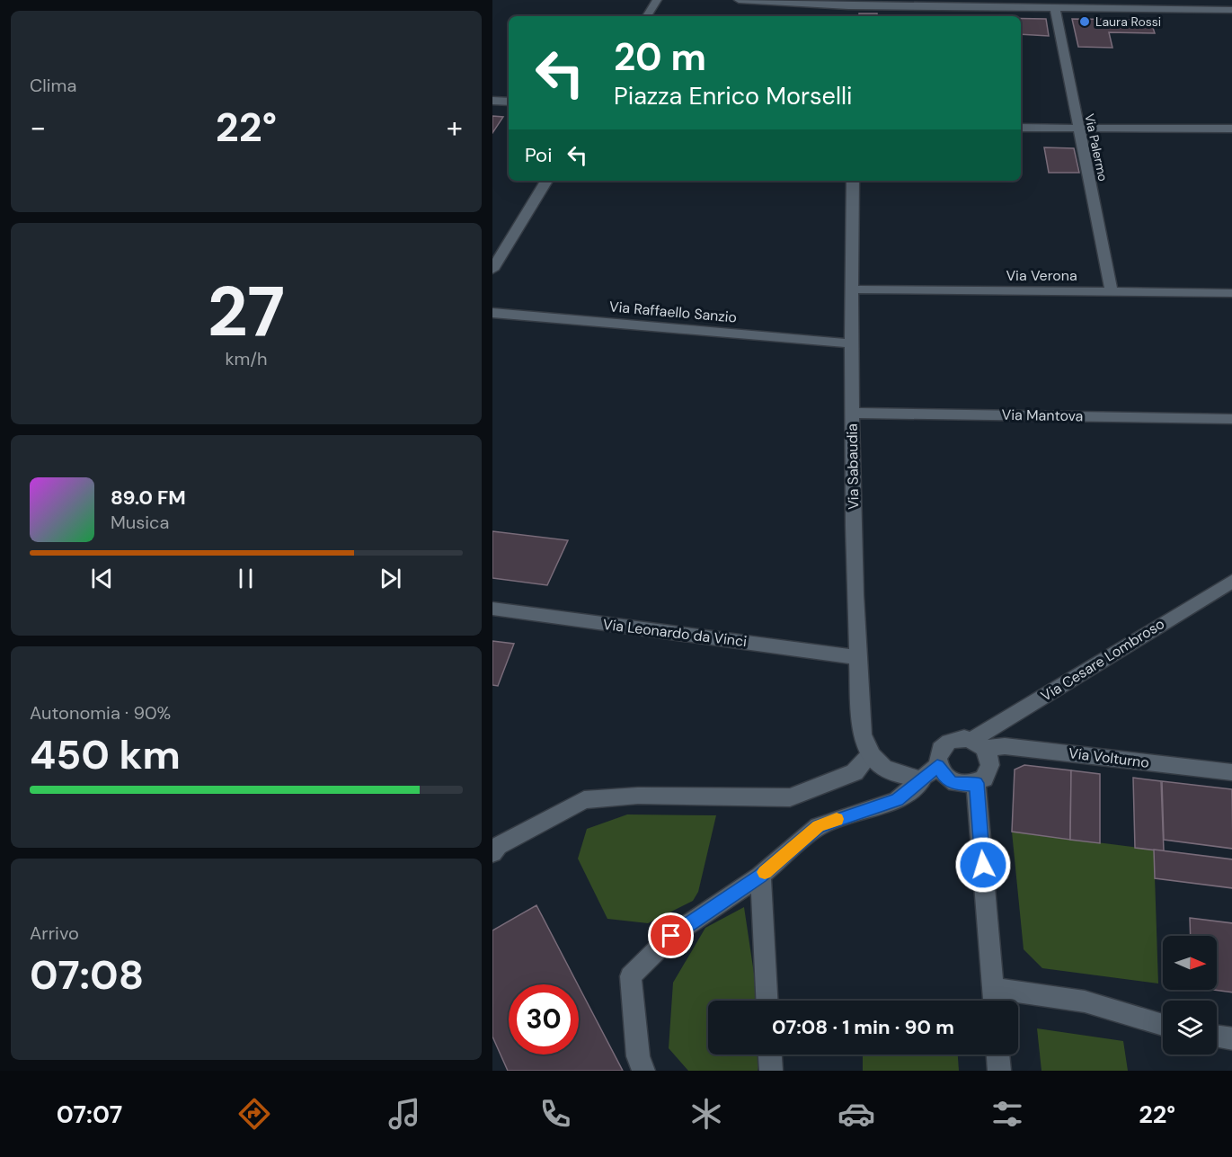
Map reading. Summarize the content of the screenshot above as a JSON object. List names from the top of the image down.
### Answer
{
  "streets": {
    "street": [
      "Via Palermo",
      "Via Verona",
      "Via Raffaello Sanzio",
      "Via Mantova",
      "Via Sabaudia",
      "Via Leonardo da Vinci",
      "Via Cesare Lombroso",
      "Via Volturno"
    ]
  },
  "crossings": [
    ["Via Palermo", "Via Verona"],
    ["Via Verona", "Via Sabaudia"],
    ["Via Raffaello Sanzio", "Via Sabaudia"],
    ["Via Mantova", "Via Sabaudia"],
    ["Via Sabaudia", "Via Leonardo da Vinci"],
    ["Via Cesare Lombroso", "Via Volturno"]
  ],
  "places": ["Laura Rossi"],
  "north": "right",
  "page": {
    "tile": [
      "Clima",
      ["27", "km/h"],
      ["Autonomia · 90%", "450 km"],
      ["Arrivo", "07:08"]
    ],
    "turn": ["20 m", "Piazza Enrico Morselli"],
    "heat": ["−", "22°", "+"],
    "then": "Poi",
    "song": ["89.0 FM", "Musica"],
    "limit": "30",
    "trip": "07:08 · 1 min · 90 m",
    "tabs": ["07:07", "22°"]
  }
}
